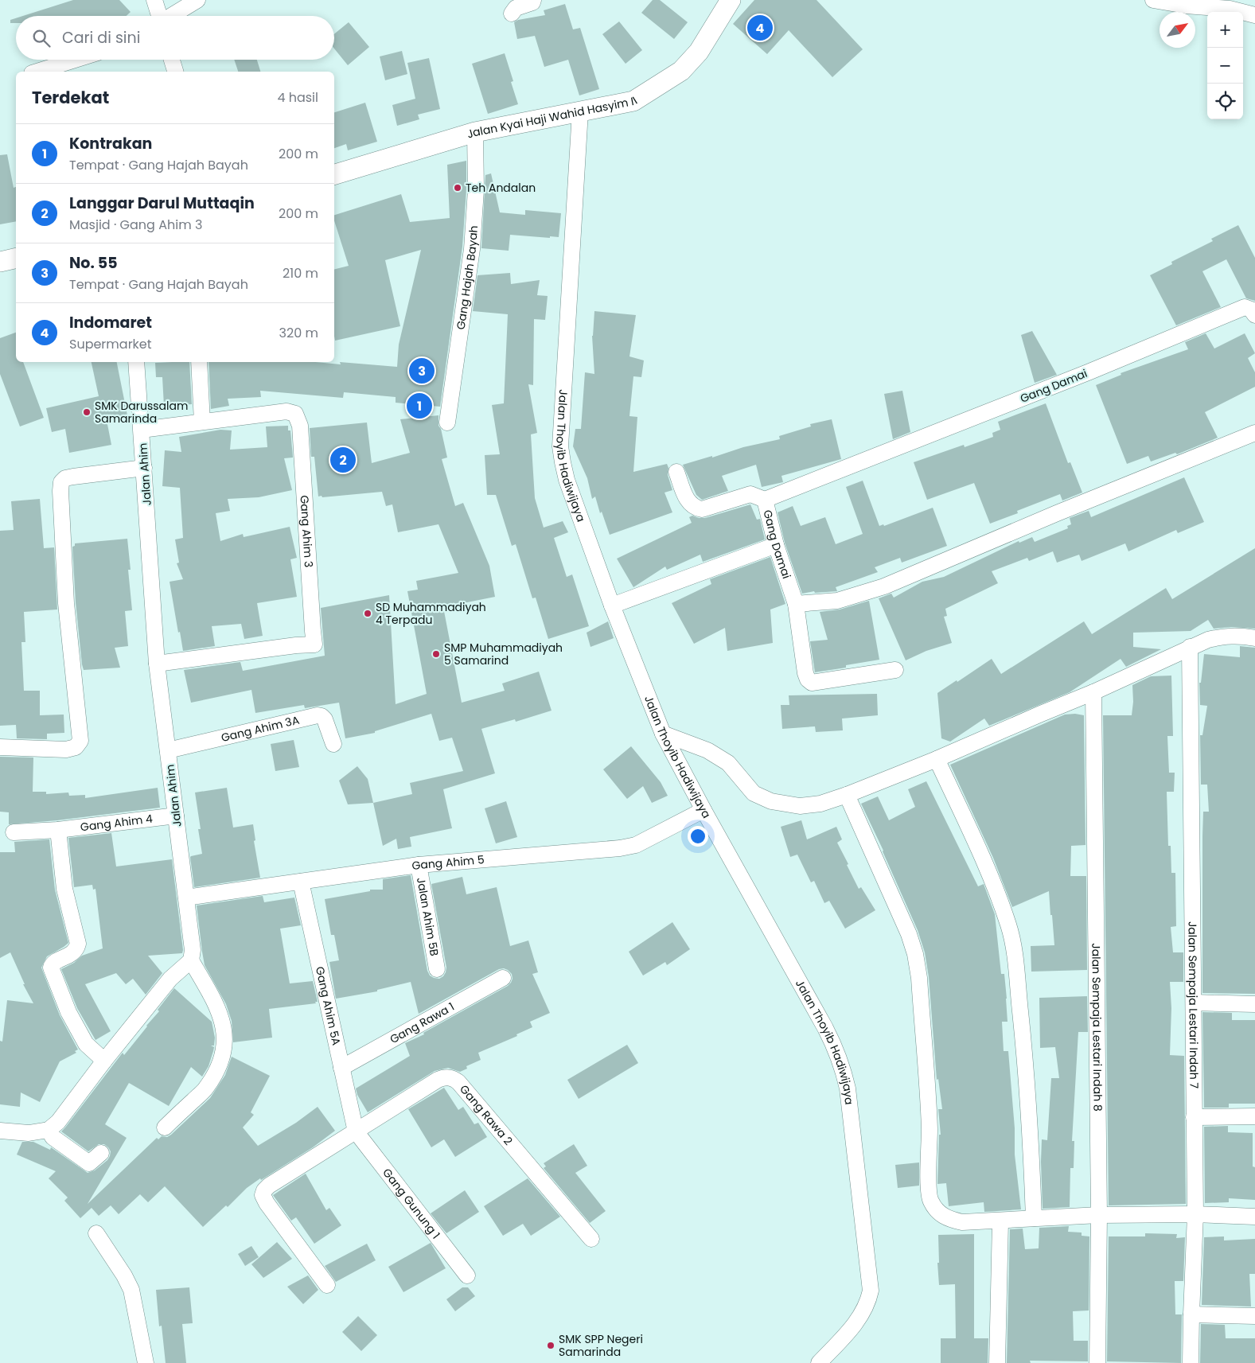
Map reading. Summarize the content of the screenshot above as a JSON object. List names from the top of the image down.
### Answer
{
  "streets": {
    "street": [
      "Jalan Kyai Haji Wahid Hasyim II",
      "Gang Hajah Bayah",
      "Gang Damai",
      "Jalan Thoyib Hadiwijaya",
      "Jalan Ahim",
      "Gang Ahim 3",
      "Gang Ahim 3A",
      "Gang Ahim 4",
      "Gang Ahim 5",
      "Jalan Ahim 5B",
      "Jalan Sempaja Lestari Indah 7",
      "Gang Ahim 5A",
      "Gang Rawa 1",
      "Jalan Sempaja Lestari Indah 8",
      "Gang Rawa 2",
      "Gang Gunung 1"
    ]
  },
  "crossings": [
    ["Jalan Kyai Haji Wahid Hasyim II", "Gang Hajah Bayah"],
    ["Jalan Kyai Haji Wahid Hasyim II", "Jalan Thoyib Hadiwijaya"],
    ["Jalan Thoyib Hadiwijaya", "Gang Ahim 5"],
    ["Jalan Ahim", "Gang Ahim 3"],
    ["Jalan Ahim", "Gang Ahim 3A"],
    ["Jalan Ahim", "Gang Ahim 4"],
    ["Jalan Ahim", "Gang Ahim 5"],
    ["Gang Ahim 5", "Jalan Ahim 5B"],
    ["Gang Ahim 5", "Gang Ahim 5A"],
    ["Gang Ahim 5A", "Gang Rawa 1"],
    ["Gang Ahim 5A", "Gang Rawa 2"],
    ["Gang Ahim 5A", "Gang Gunung 1"],
    ["Gang Rawa 2", "Gang Gunung 1"]
  ],
  "places": [
    "Teh Andalan",
    "SMK Darussalam Samarinda",
    "SD Muhammadiyah 4 Terpadu",
    "SMP Muhammadiyah 5 Samarind",
    "SMK SPP Negeri Samarinda"
  ],
  "north": "top right",
  "page": {
    "map_buttons": ["+", "−"],
    "pins": [
      "4",
      "3",
      "1",
      "2"
    ],
    "search": "Cari di sini",
    "heading": ["Terdekat", "4 hasil"],
    "list": [
      {
        "mark": "1",
        "name": "Kontrakan",
        "note": "Tempat · Gang Hajah Bayah",
        "value": "200 m"
      },
      {
        "mark": "2",
        "name": "Langgar Darul Muttaqin",
        "note": "Masjid · Gang Ahim 3",
        "value": "200 m"
      },
      {
        "mark": "3",
        "name": "No. 55",
        "note": "Tempat · Gang Hajah Bayah",
        "value": "210 m"
      },
      {
        "mark": "4",
        "name": "Indomaret",
        "note": "Supermarket",
        "value": "320 m"
      }
    ]
  }
}
